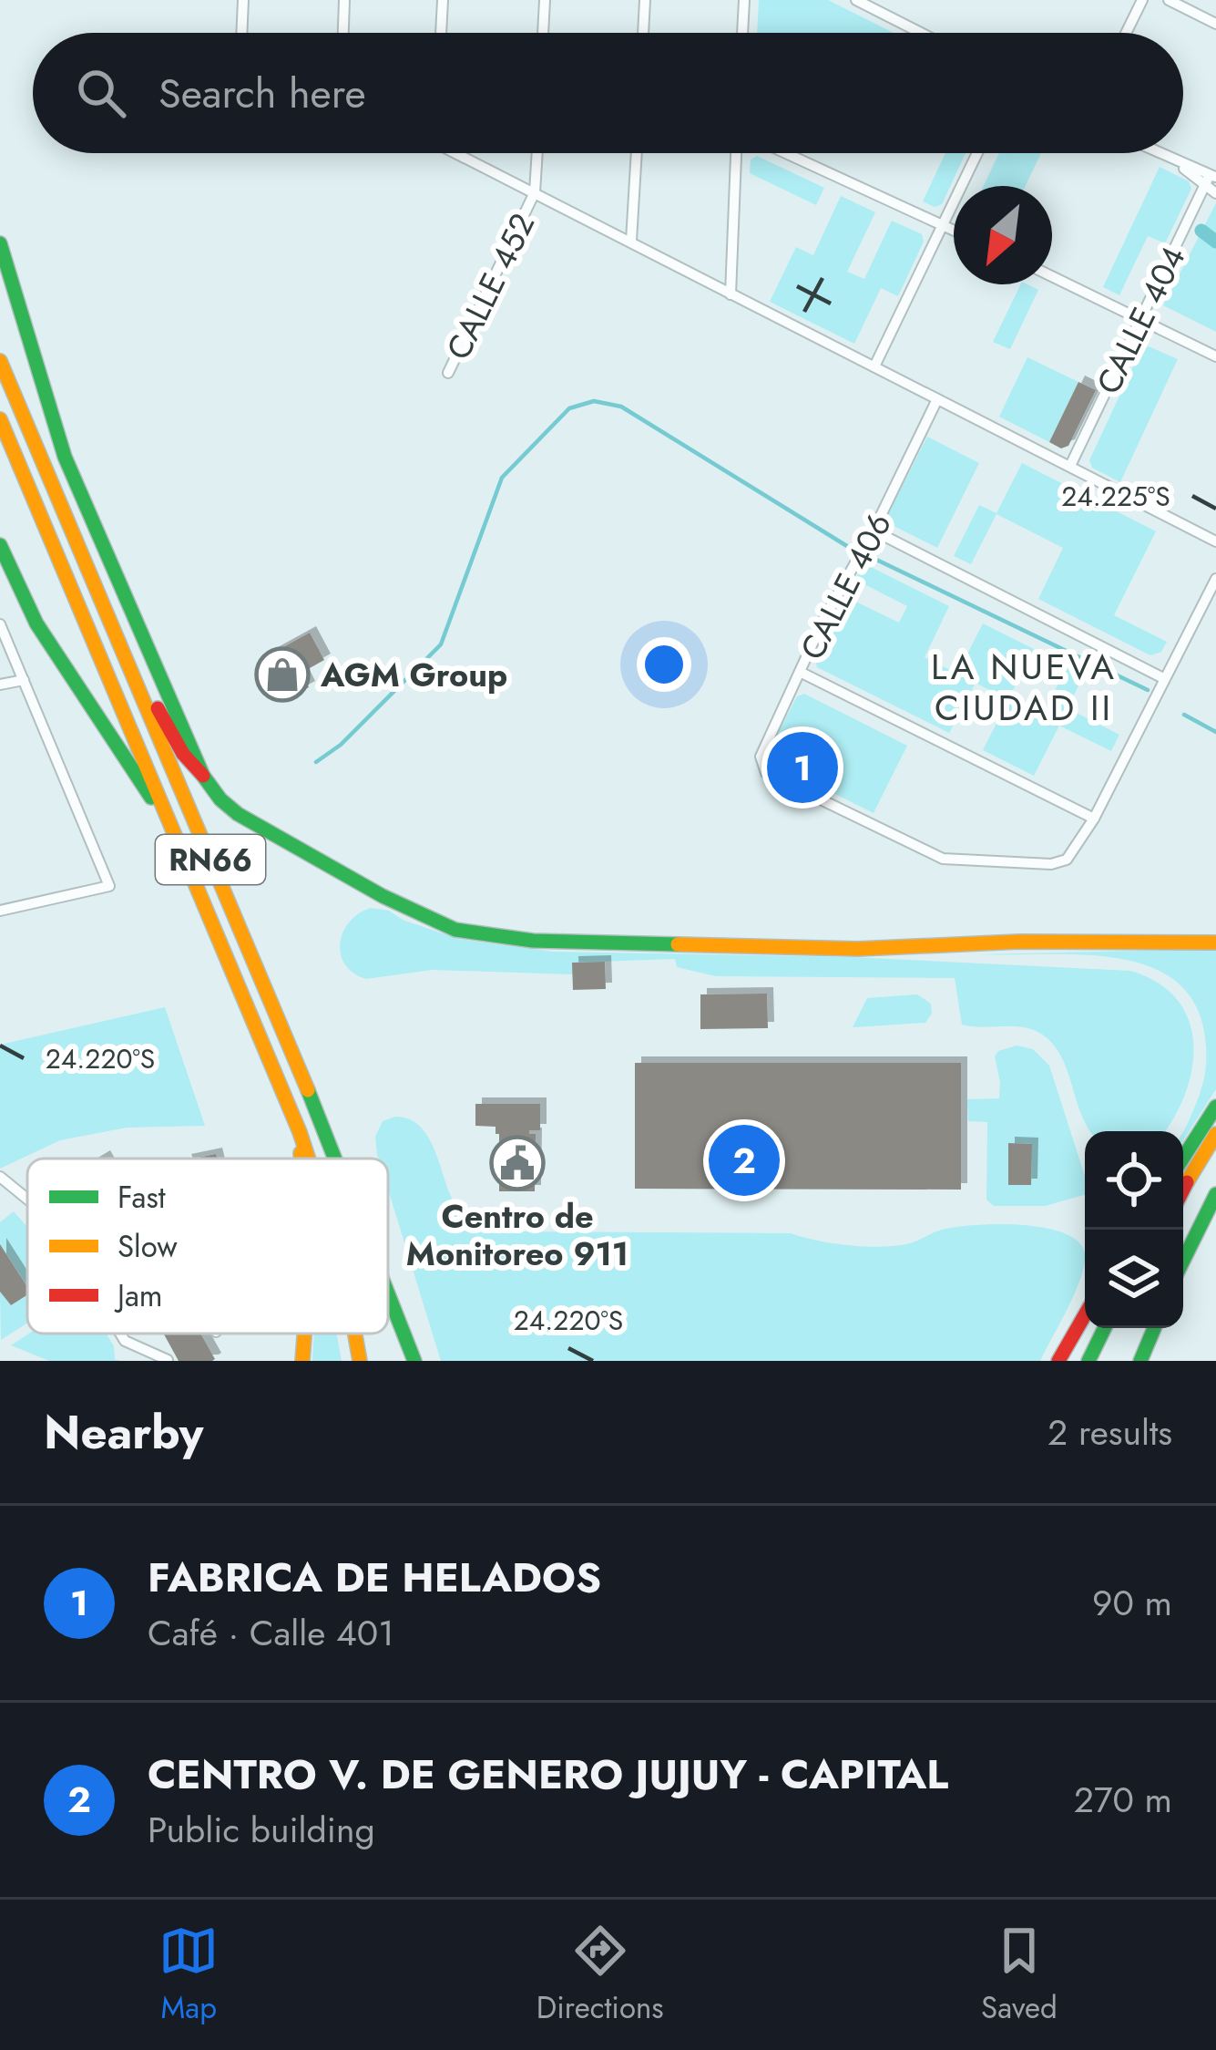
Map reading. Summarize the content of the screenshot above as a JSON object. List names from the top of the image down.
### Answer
{
  "streets": {
    "main road": ["RN66"],
    "street": ["CALLE 452", "CALLE 404", "CALLE 406"]
  },
  "districts": ["LA NUEVA CIUDAD II"],
  "places": {
    "shop": ["AGM Group"],
    "public building": ["Centro de Monitoreo 911"]
  },
  "legend": ["Fast", "Slow", "Jam"],
  "north": "bottom left",
  "page": {
    "search": "Search here",
    "pins": ["1", "2"],
    "heading": ["Nearby", "2 results"],
    "list": [
      {
        "mark": "1",
        "name": "FABRICA DE HELADOS",
        "note": "Café · Calle 401",
        "value": "90 m"
      },
      {
        "mark": "2",
        "name": "CENTRO V. DE GENERO JUJUY - CAPITAL",
        "note": "Public building",
        "value": "270 m"
      }
    ],
    "nav": ["Map", "Directions", "Saved"]
  },
  "coordinates": ["24.225°S", "24.220°S"]
}
